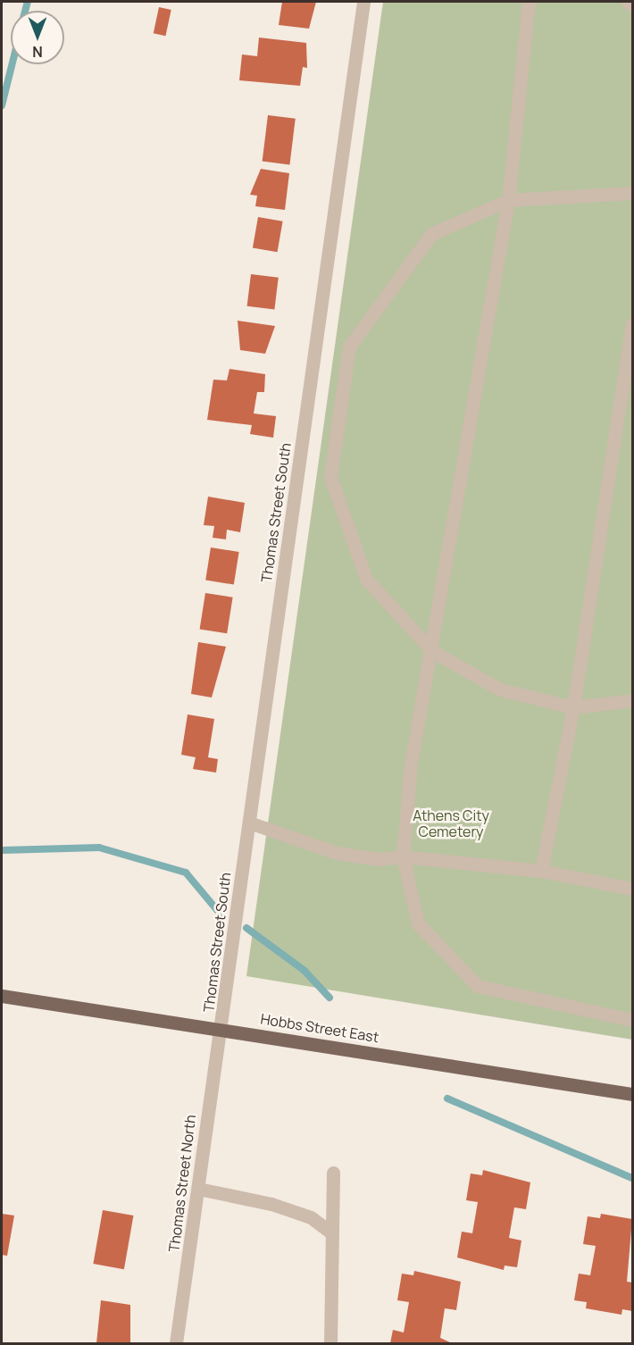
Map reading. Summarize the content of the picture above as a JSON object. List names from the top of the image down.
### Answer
{
  "streets": {
    "main road": ["Hobbs Street East"],
    "street": ["Thomas Street South", "Thomas Street North"]
  },
  "crossings": [
    ["Thomas Street South", "Hobbs Street East"],
    ["Thomas Street South", "Thomas Street North"],
    ["Hobbs Street East", "Thomas Street North"]
  ],
  "parks": ["Athens City Cemetery"],
  "north": "bottom"
}
